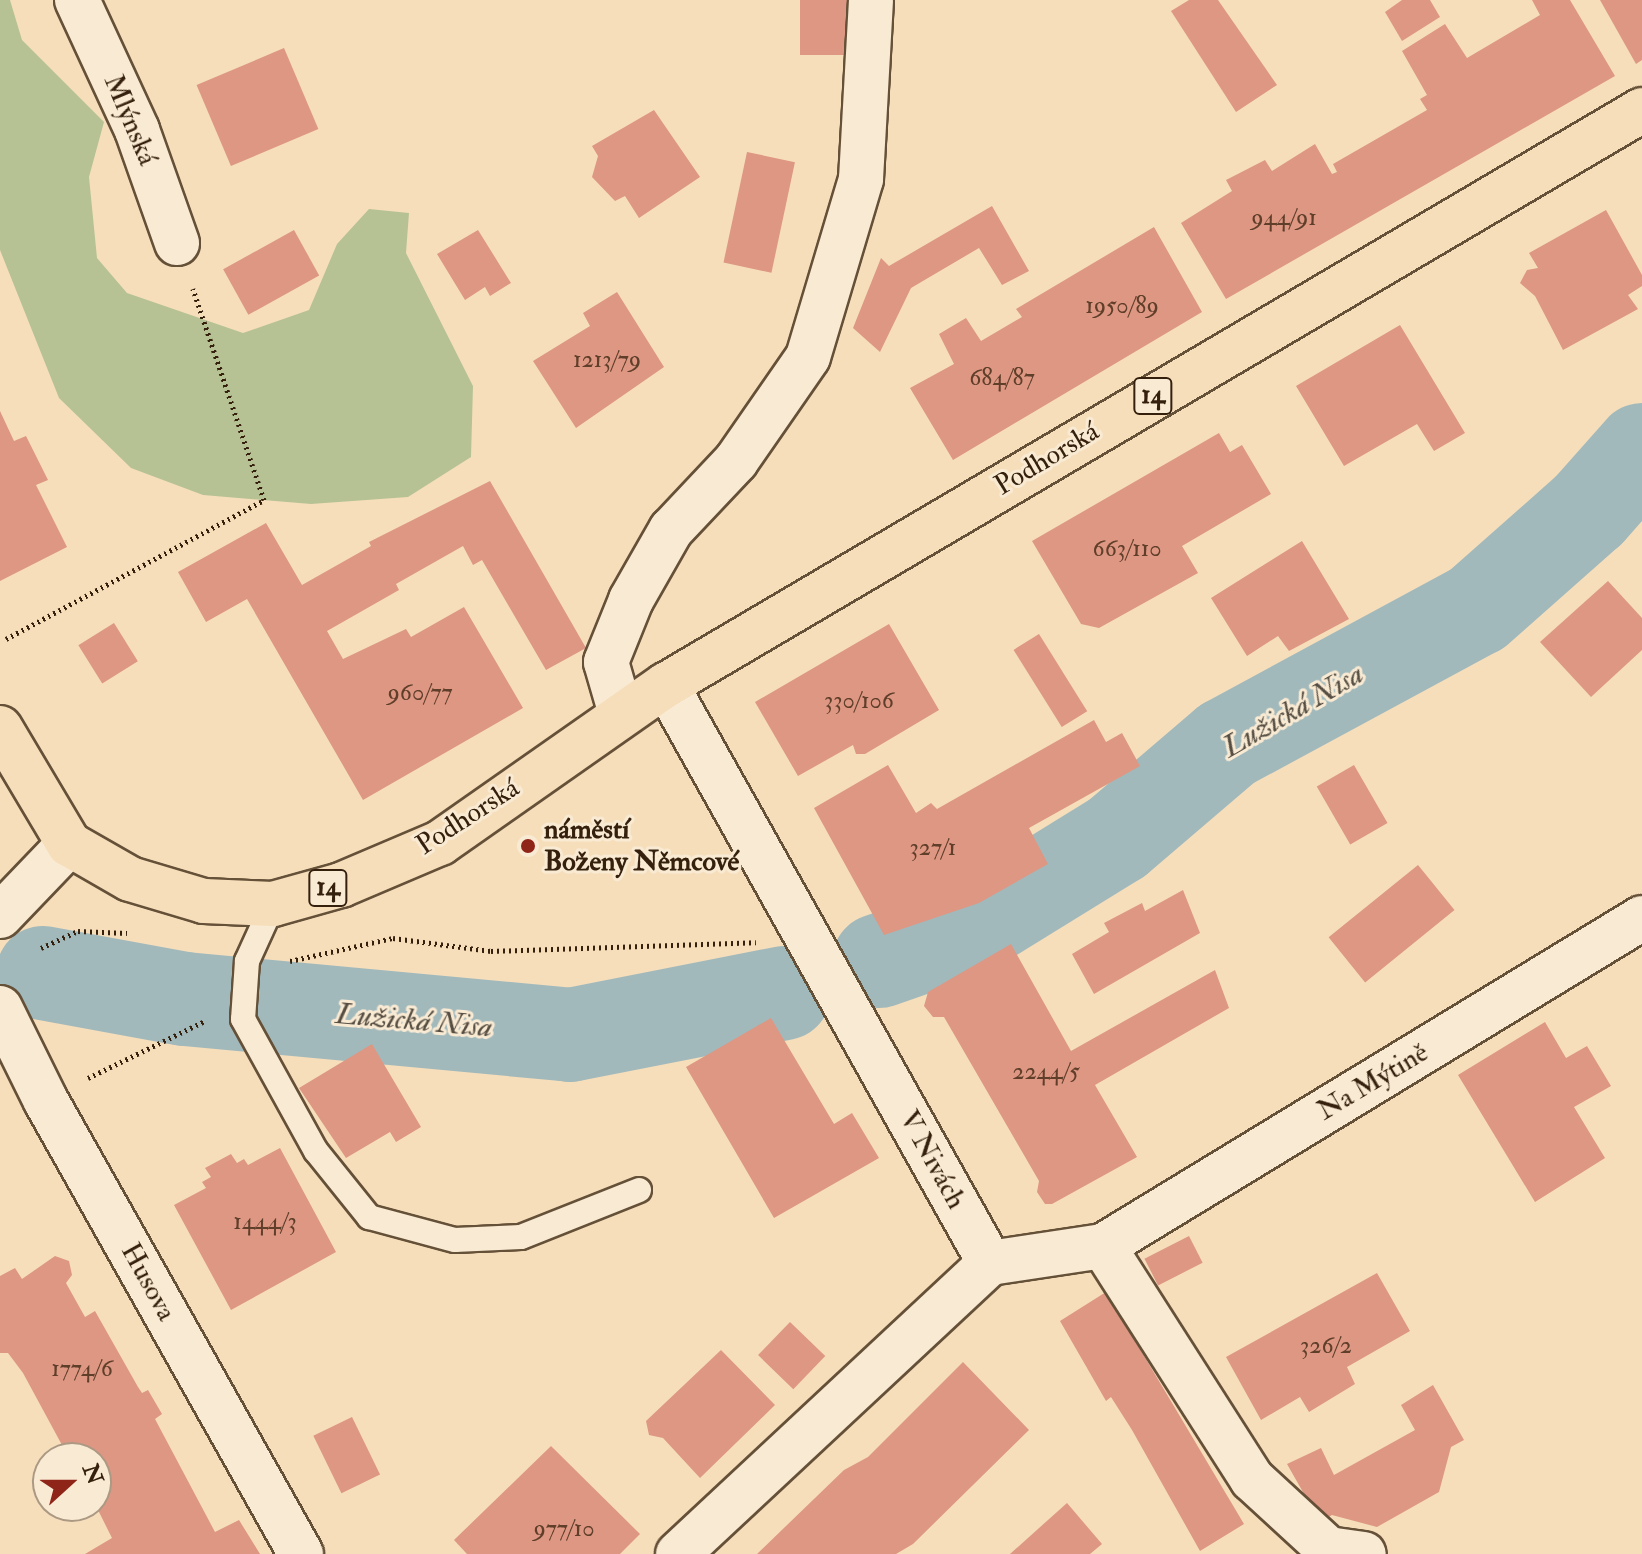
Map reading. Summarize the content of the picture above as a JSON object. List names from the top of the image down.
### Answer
{
  "streets": {
    "main road": ["14", "Podhorská"],
    "street": [
      "Mlýnská",
      "Na Mýtině",
      "V Nivách",
      "Husova"
    ]
  },
  "crossings": [
    ["Podhorská", "V Nivách"],
    ["Na Mýtině", "V Nivách"]
  ],
  "water": ["Lužická Nisa"],
  "places": ["náměstí Boženy Němcové"],
  "house_numbers": [
    "944/91",
    "1950/89",
    "1213/79",
    "684/87",
    "663/110",
    "960/77",
    "330/106",
    "327/1",
    "2244/5",
    "1444/3",
    "326/2",
    "1774/6",
    "977/10"
  ],
  "north": "right"
}
